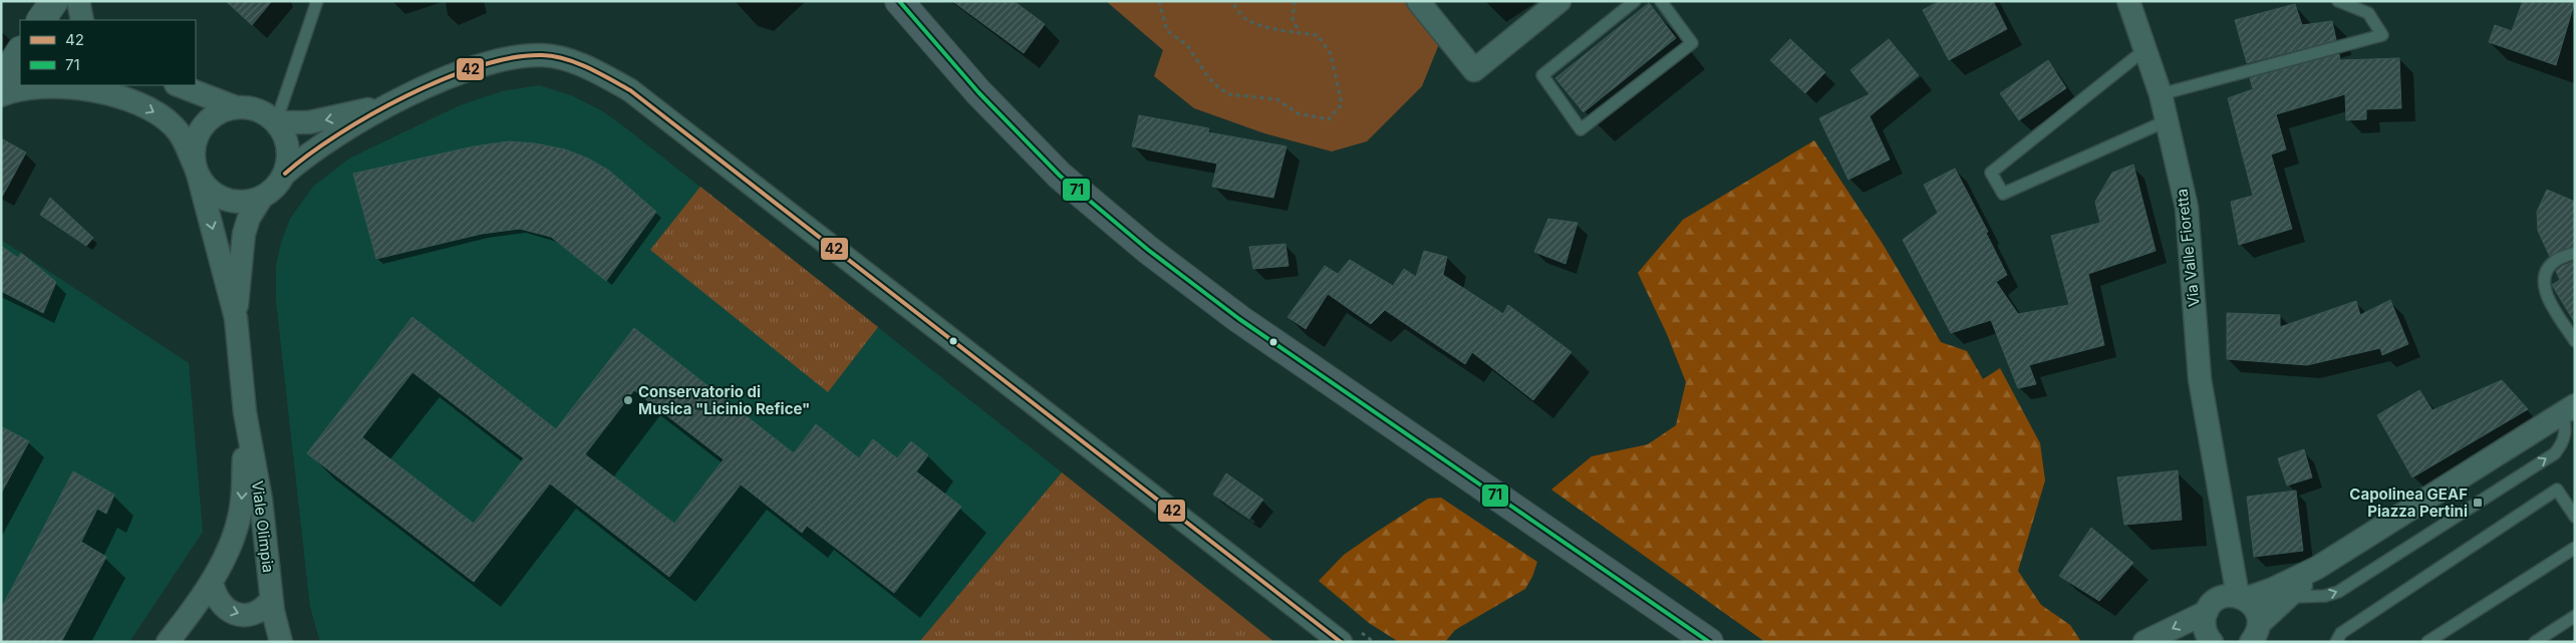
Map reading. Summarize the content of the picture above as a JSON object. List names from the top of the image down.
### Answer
{
  "streets": {
    "street": ["Via Valle Fioretta", "Viale Olimpia"]
  },
  "places": {
    "other": ["Conservatorio di Musica \"Licinio Refice\""],
    "transit": ["Capolinea GEAF Piazza Pertini"]
  },
  "lines": ["transit line 71", "transit line 42"],
  "legend": ["42", "71"]
}
